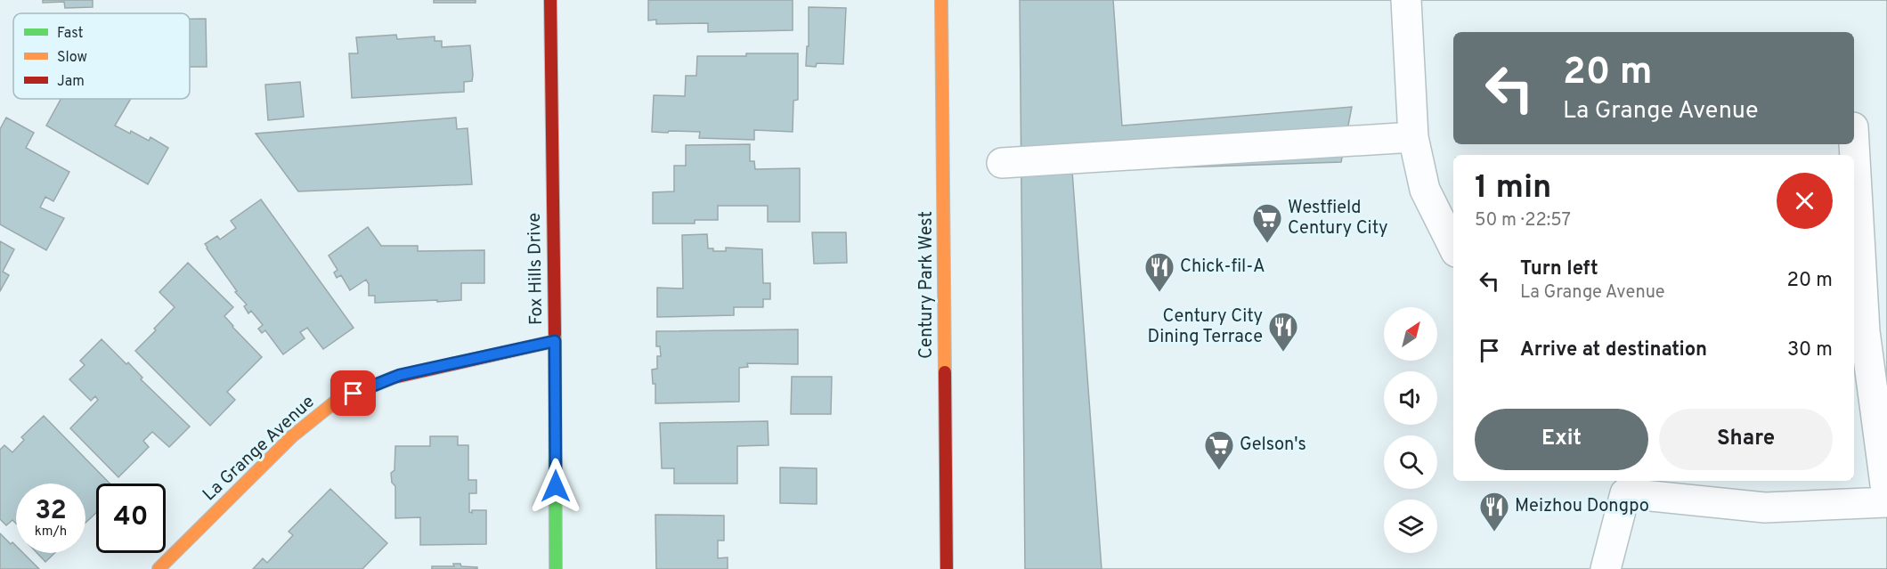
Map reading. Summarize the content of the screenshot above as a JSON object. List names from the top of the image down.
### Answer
{
  "streets": {
    "street": ["Fox Hills Drive", "Century Park West", "La Grange Avenue"]
  },
  "crossings": [
    ["Fox Hills Drive", "La Grange Avenue"]
  ],
  "places": {
    "supermarket": ["Westfield Century City", "Gelson's"],
    "restaurant": ["Chick-fil-A", "Century City Dining Terrace", "Meizhou Dongpo"]
  },
  "legend": ["Fast", "Slow", "Jam"],
  "north": "top right",
  "page": {
    "turn": ["20 m", "La Grange Avenue"],
    "heading": ["1 min", "50 m · 22:57"],
    "list": [
      {
        "name": "Turn left",
        "note": "La Grange Avenue",
        "value": "20 m"
      },
      {
        "name": "Arrive at destination",
        "value": "30 m"
      }
    ],
    "buttons": ["Exit", "Share"],
    "speed": "32 km/h",
    "limit": "40"
  }
}
